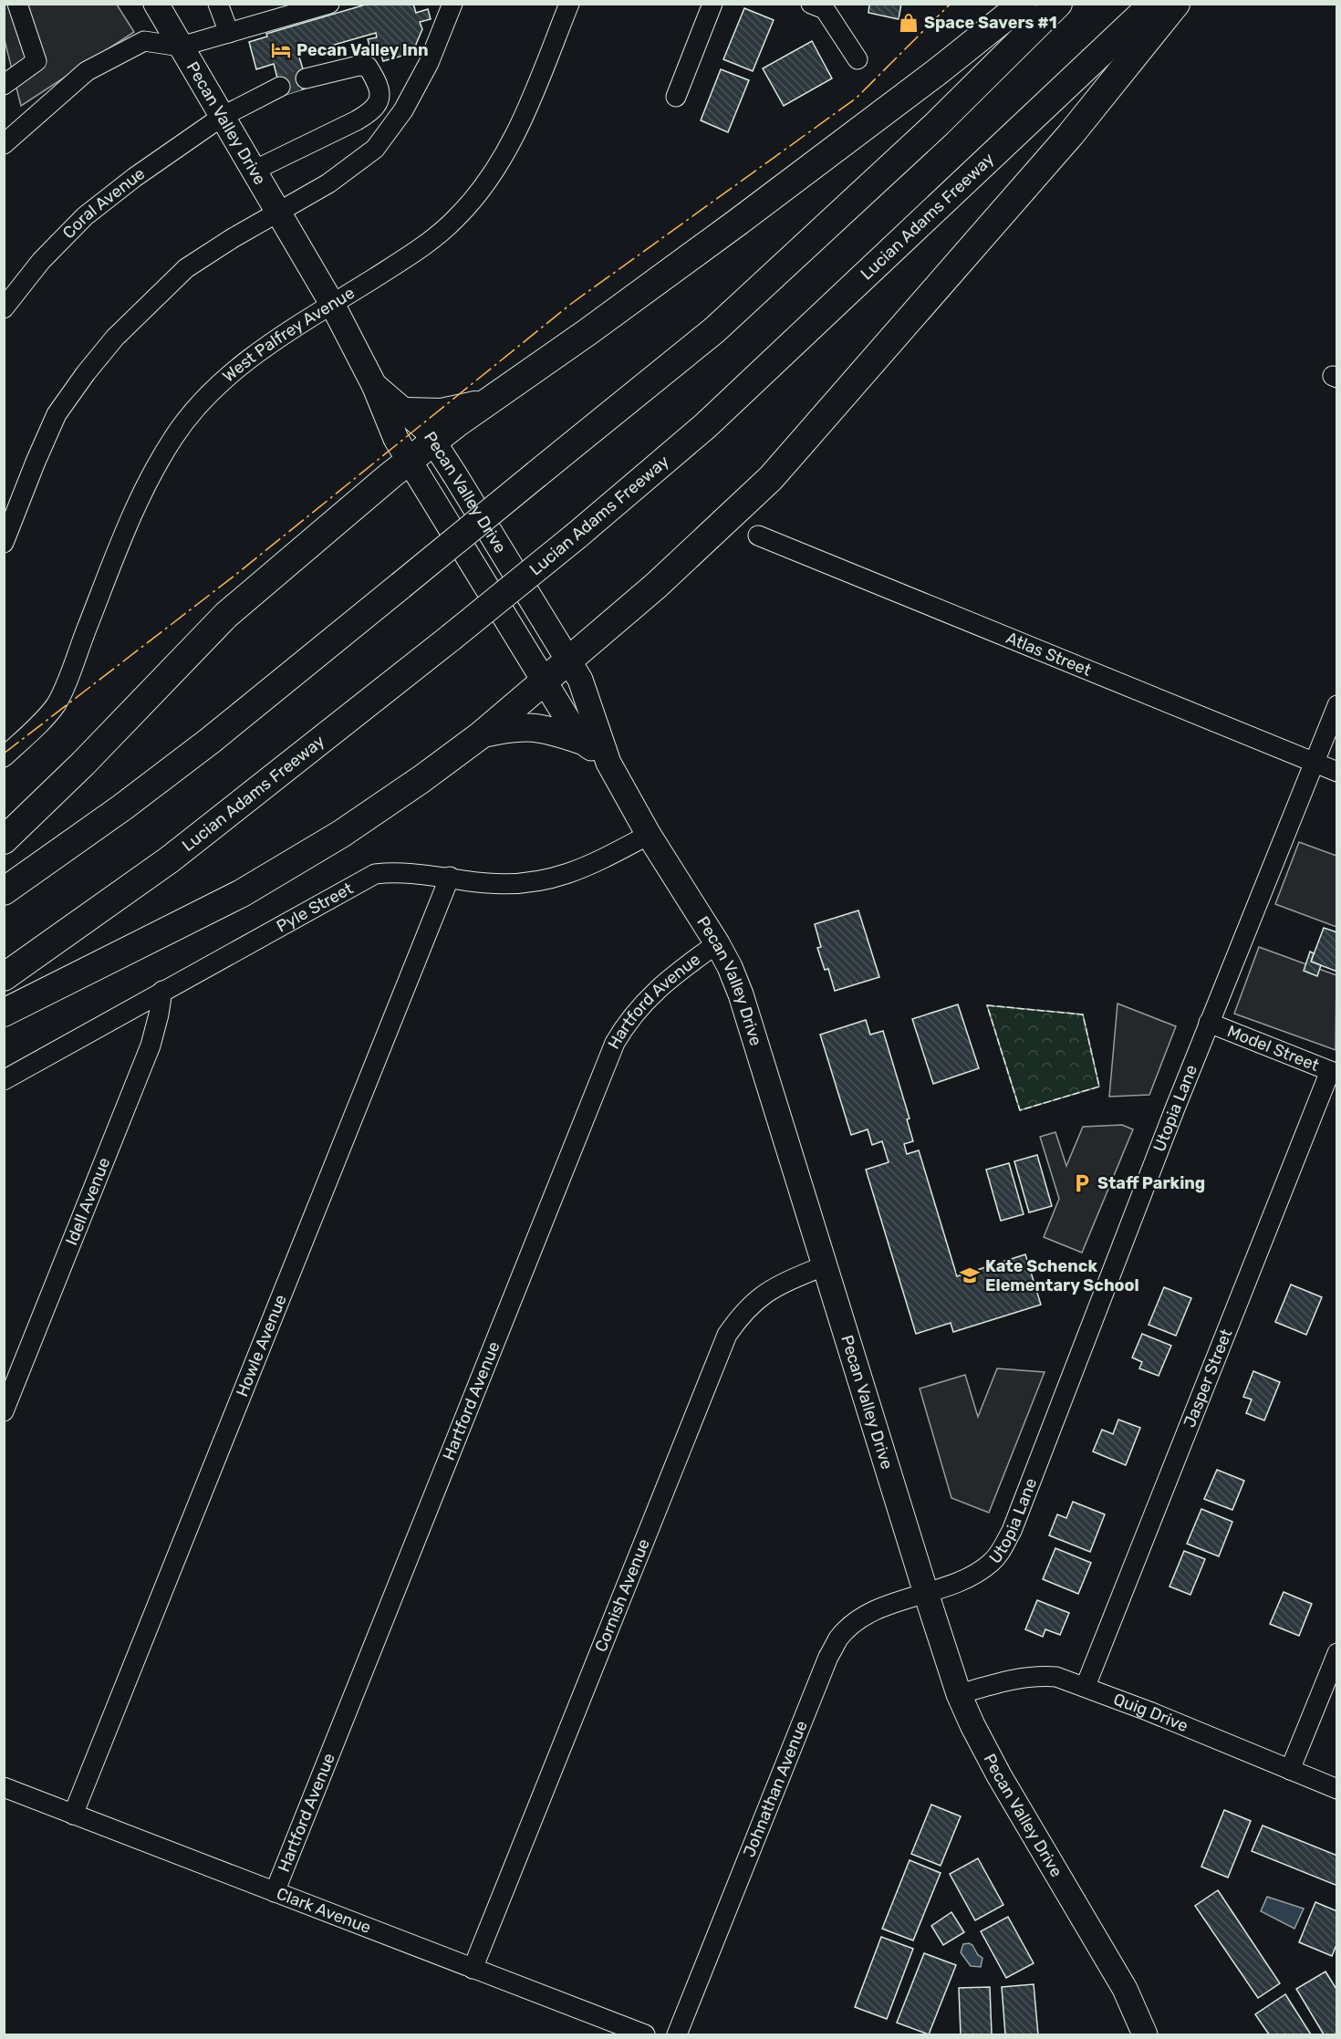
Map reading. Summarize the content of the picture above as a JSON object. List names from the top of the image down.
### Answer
{
  "streets": {
    "highway": ["Lucian Adams Freeway"],
    "main road": ["Pecan Valley Drive"],
    "street": [
      "Coral Avenue",
      "West Palfrey Avenue",
      "Atlas Street",
      "Pyle Street",
      "Hartford Avenue",
      "Model Street",
      "Utopia Lane",
      "Idell Avenue",
      "Howle Avenue",
      "Jasper Street",
      "Cornish Avenue",
      "Quig Drive",
      "Johnathan Avenue",
      "Clark Avenue"
    ]
  },
  "crossings": [
    ["Pecan Valley Drive", "Coral Avenue"],
    ["Pecan Valley Drive", "West Palfrey Avenue"],
    ["Pecan Valley Drive", "Pyle Street"],
    ["Pecan Valley Drive", "Hartford Avenue"],
    ["Pecan Valley Drive", "Utopia Lane"],
    ["Pecan Valley Drive", "Cornish Avenue"],
    ["Pecan Valley Drive", "Quig Drive"],
    ["Pecan Valley Drive", "Johnathan Avenue"],
    ["Atlas Street", "Utopia Lane"],
    ["Pyle Street", "Idell Avenue"],
    ["Pyle Street", "Howle Avenue"],
    ["Hartford Avenue", "Clark Avenue"],
    ["Model Street", "Utopia Lane"],
    ["Model Street", "Jasper Street"],
    ["Utopia Lane", "Johnathan Avenue"],
    ["Howle Avenue", "Clark Avenue"],
    ["Jasper Street", "Quig Drive"],
    ["Cornish Avenue", "Clark Avenue"]
  ],
  "places": {
    "shop": ["Space Savers #1"],
    "hotel": ["Pecan Valley Inn"],
    "parking": ["Staff Parking"],
    "school or university": ["Kate Schenck Elementary School"]
  }
}
